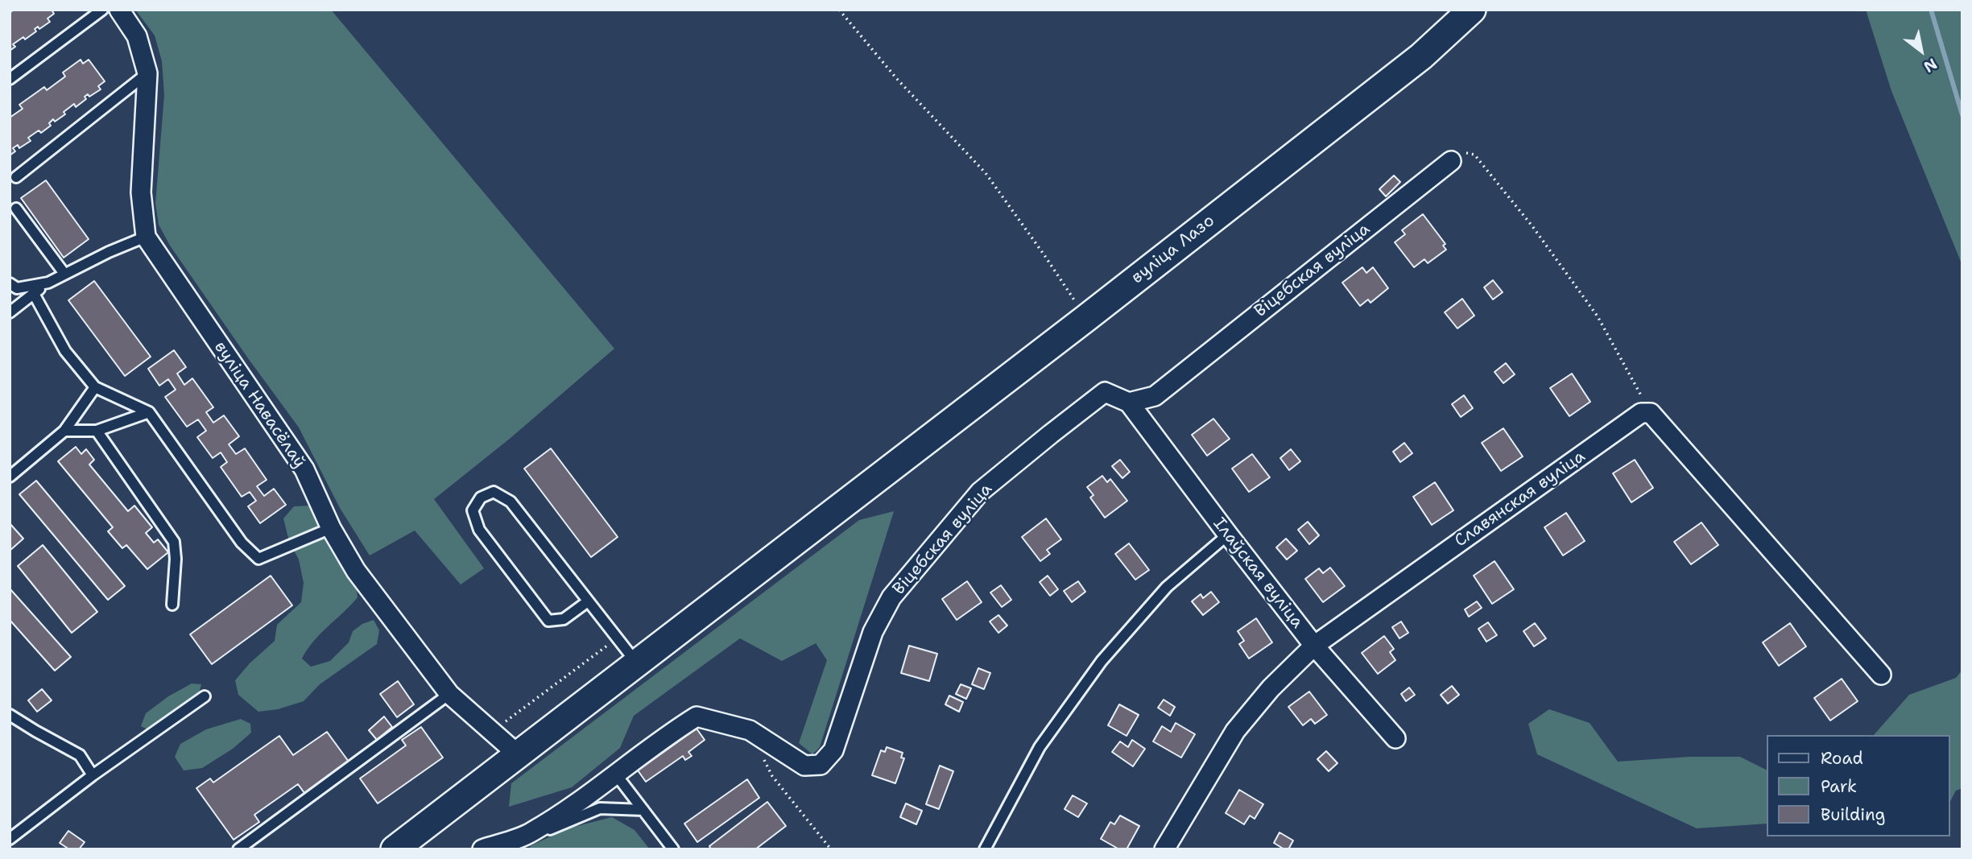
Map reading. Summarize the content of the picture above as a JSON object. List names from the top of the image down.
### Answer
{
  "streets": {
    "main road": ["вуліца Лазо"],
    "street": [
      "Віцебская вуліца",
      "вуліца Навасёлаў",
      "Славянская вуліца",
      "Ілаўская вуліца"
    ]
  },
  "crossings": [
    ["вуліца Лазо", "вуліца Навасёлаў"],
    ["Віцебская вуліца", "Ілаўская вуліца"],
    ["Славянская вуліца", "Ілаўская вуліца"]
  ],
  "legend": ["Road", "Park", "Building"],
  "north": "bottom right"
}
